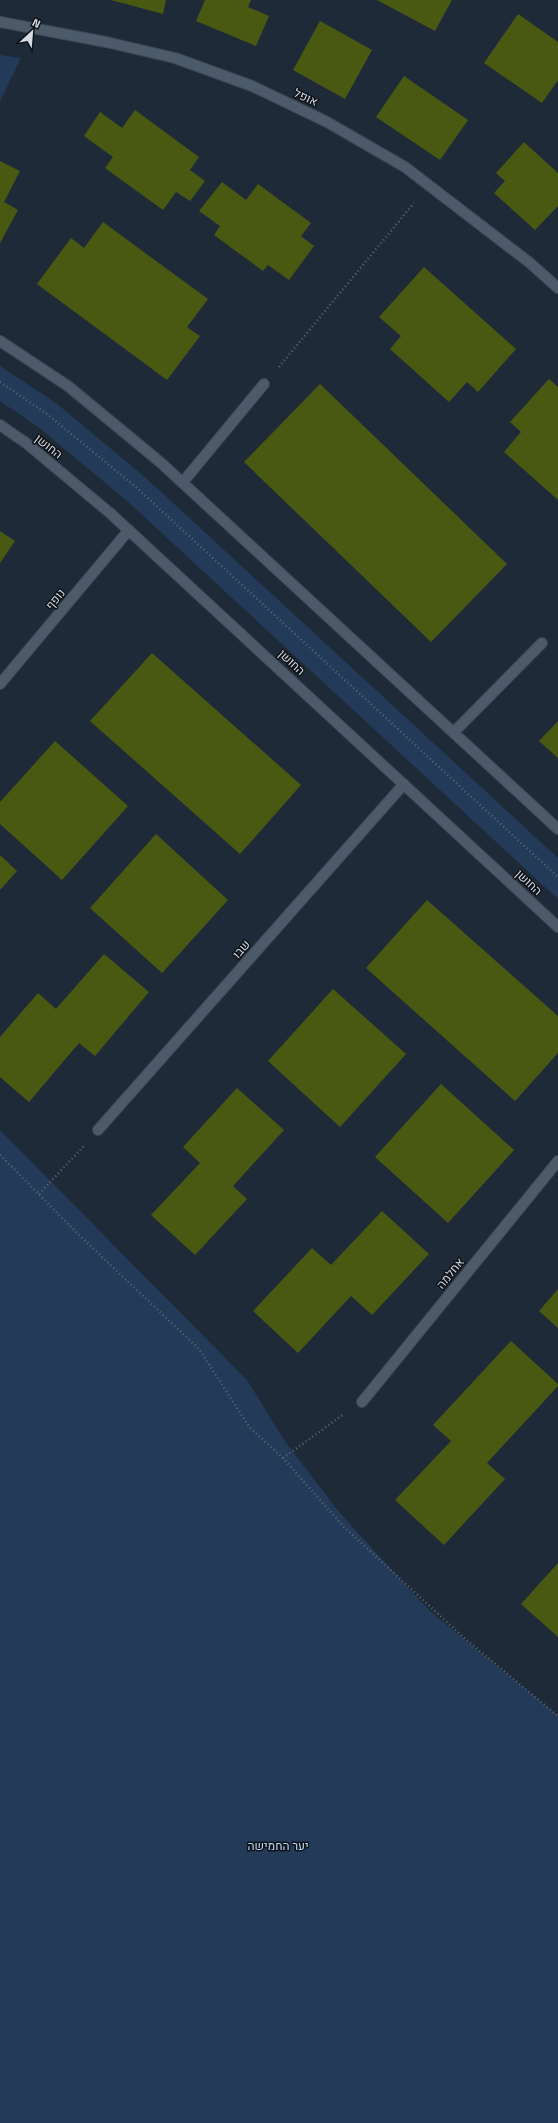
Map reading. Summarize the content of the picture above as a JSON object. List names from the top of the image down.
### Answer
{
  "streets": {
    "street": [
      "אופל",
      "החושן",
      "נופף",
      "שבו",
      "אחלמה"
    ]
  },
  "crossings": [
    ["החושן", "נופף"],
    ["החושן", "שבו"]
  ],
  "parks": ["יער החמישה"],
  "north": "top right"
}
